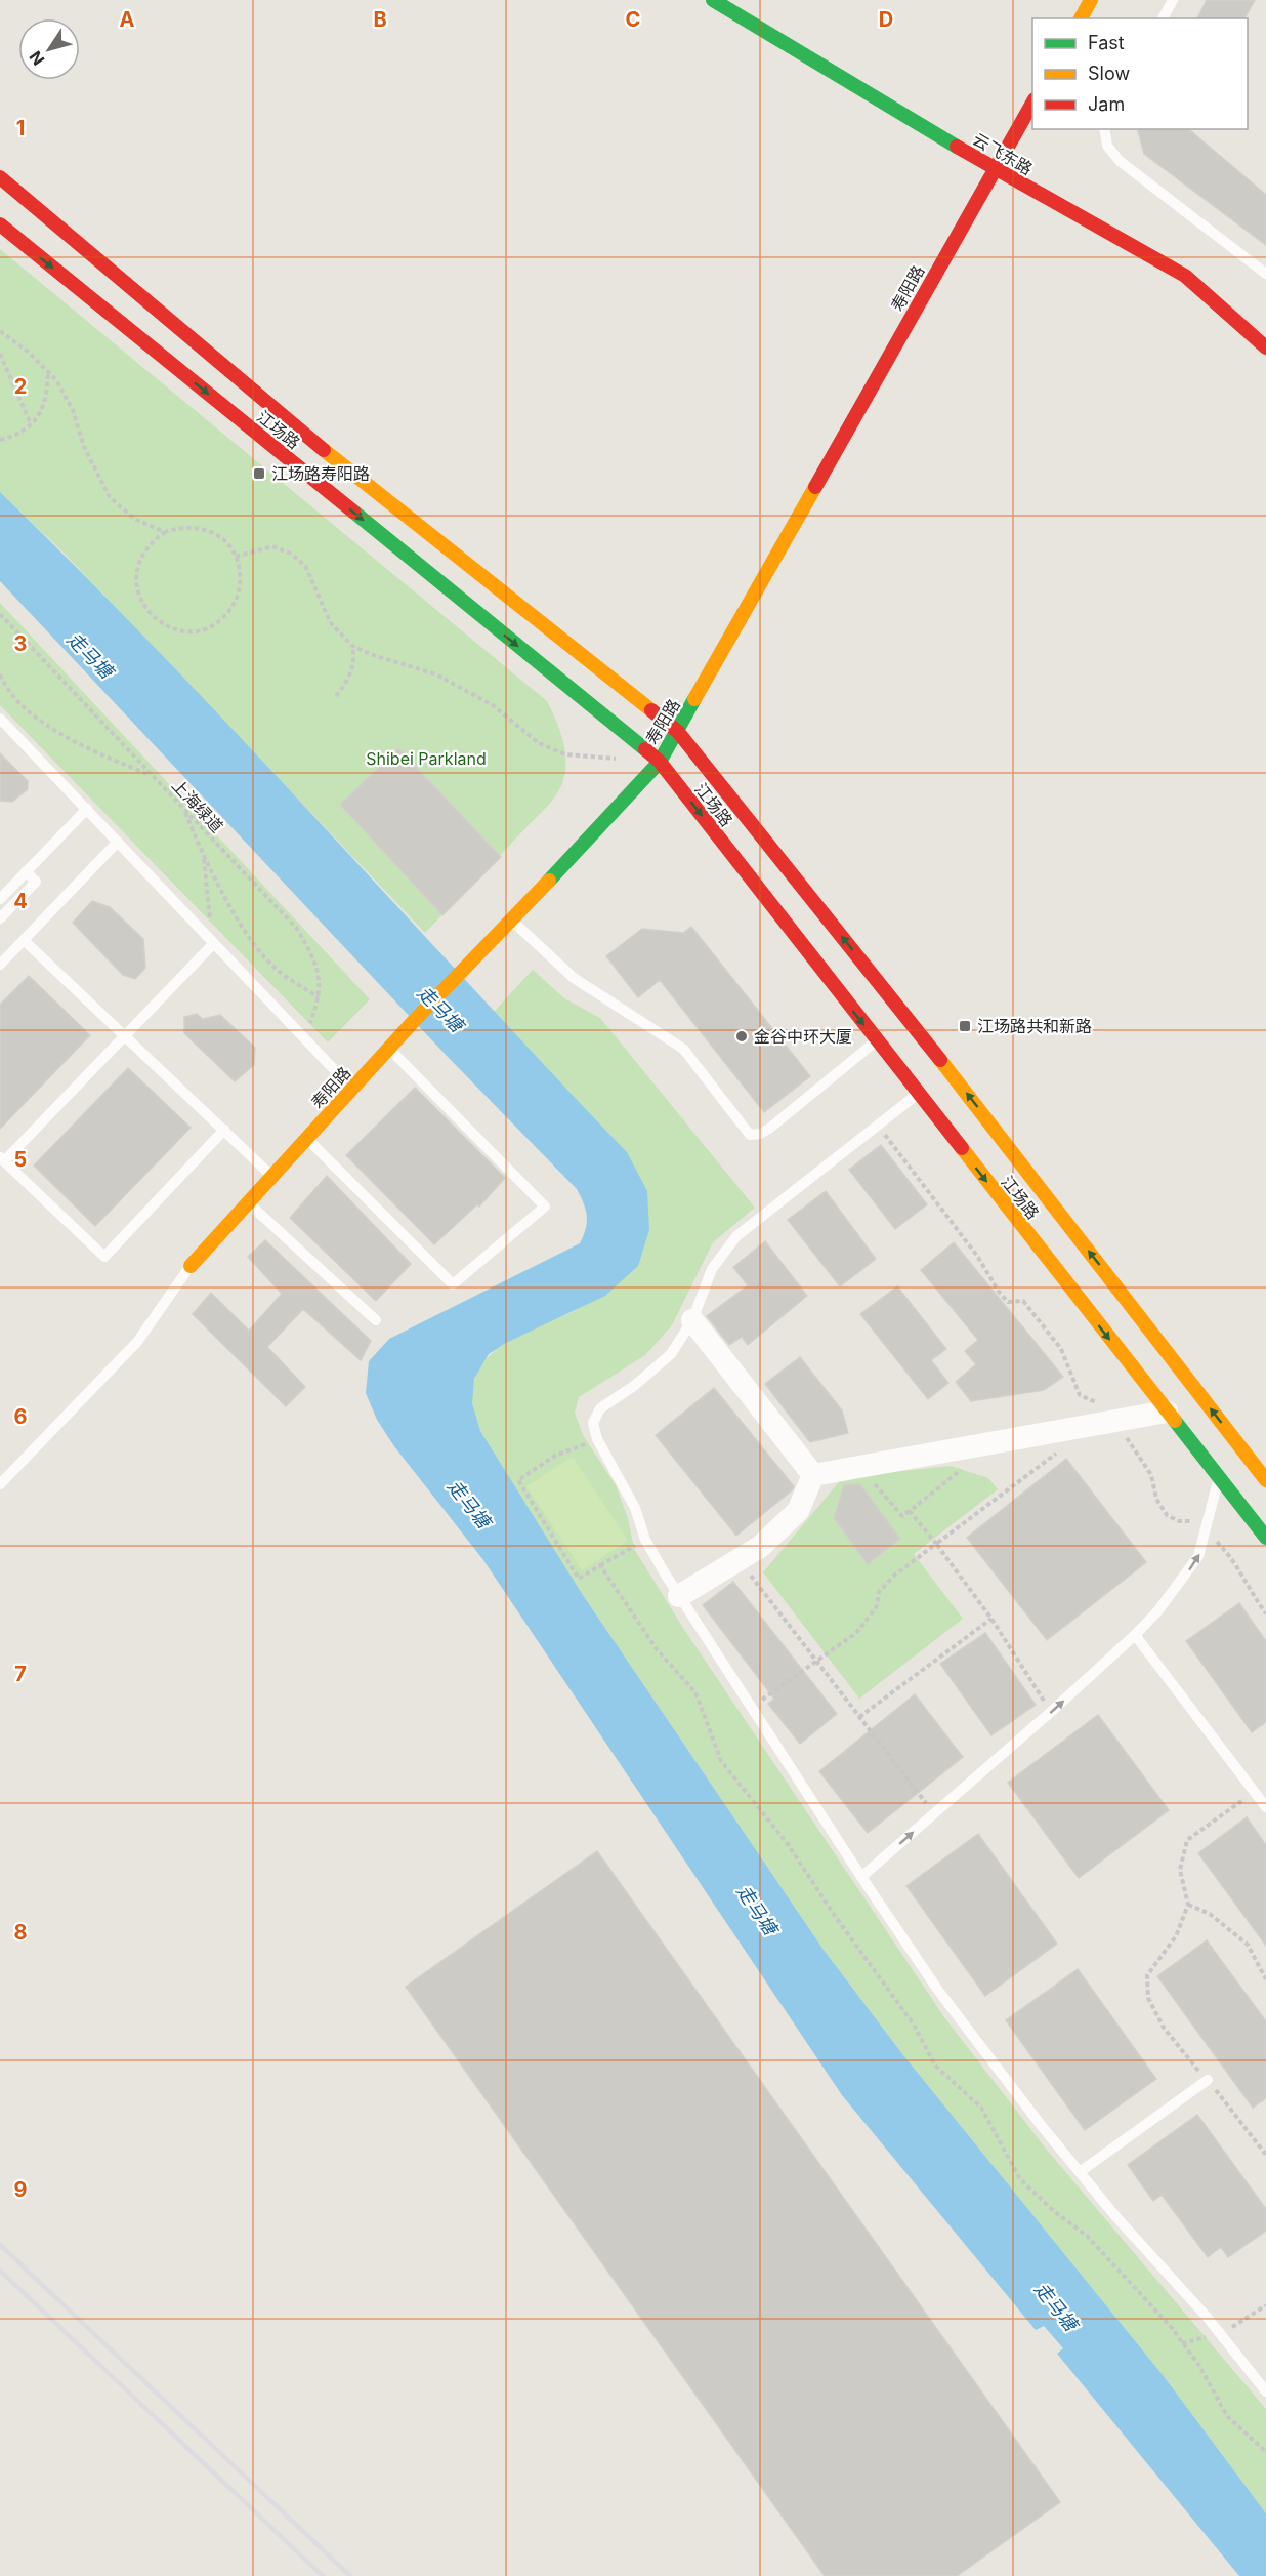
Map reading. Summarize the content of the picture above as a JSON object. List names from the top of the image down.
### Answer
{
  "streets": {
    "main road": ["云飞东路", "寿阳路", "江场路"],
    "path": ["上海绿道"]
  },
  "crossings": [
    ["云飞东路", "寿阳路"],
    ["寿阳路", "江场路"]
  ],
  "water": ["走马塘"],
  "parks": ["Shibei Parkland"],
  "places": {
    "transit": ["江场路寿阳路", "江场路共和新路"],
    "other": ["金谷中环大厦"]
  },
  "legend": ["Fast", "Slow", "Jam"],
  "north": "bottom left",
  "grid": {
    "columns": [
      "A",
      "B",
      "C",
      "D"
    ],
    "rows": [
      "1",
      "2",
      "3",
      "4",
      "5",
      "6",
      "7",
      "8",
      "9"
    ]
  }
}
